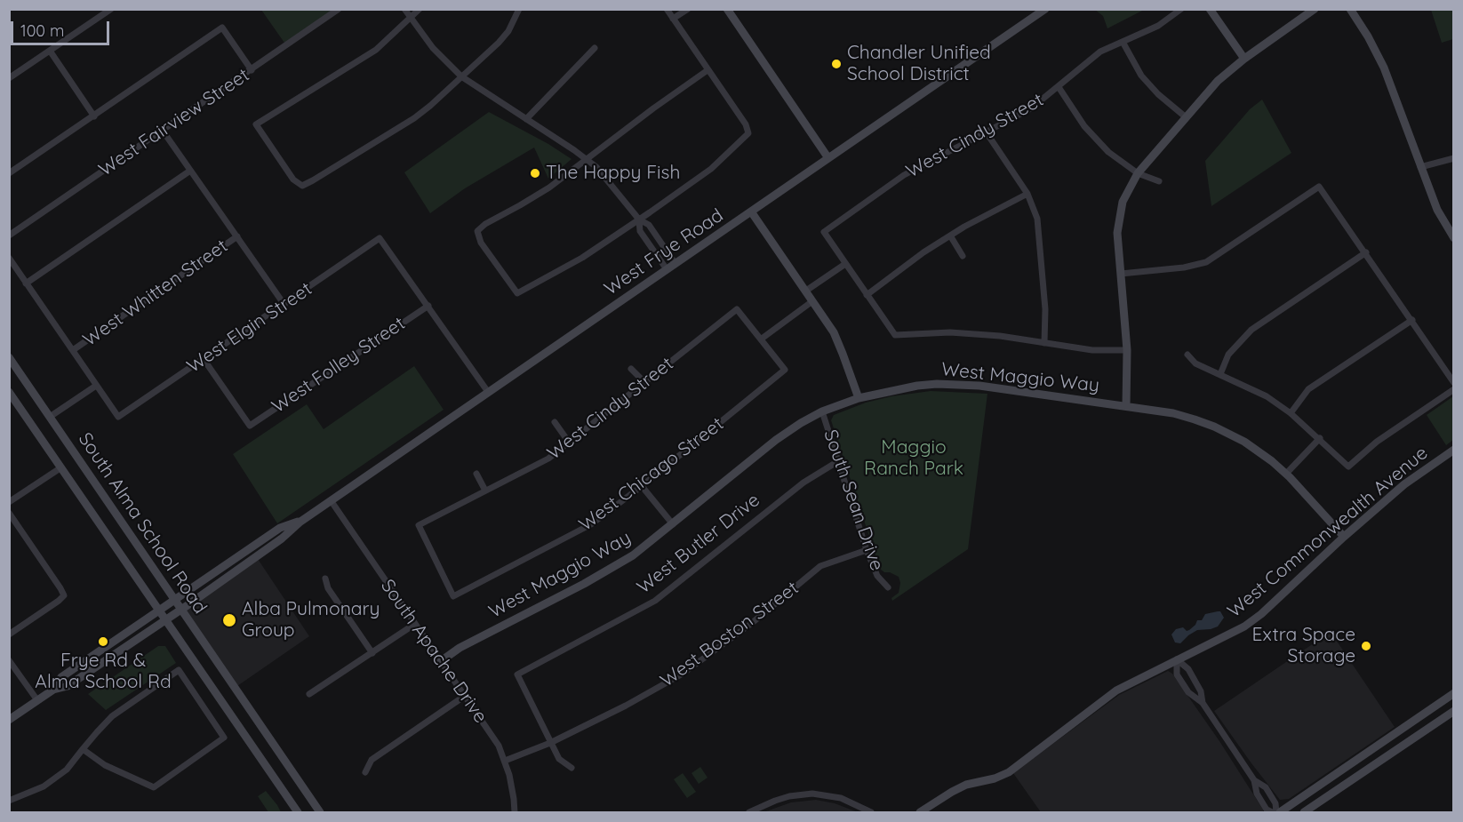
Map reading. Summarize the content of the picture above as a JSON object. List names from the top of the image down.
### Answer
{
  "streets": {
    "street": [
      "West Fairview Street",
      "West Cindy Street",
      "West Frye Road",
      "West Whitten Street",
      "West Elgin Street",
      "West Folley Street",
      "West Maggio Way",
      "West Chicago Street",
      "South Sean Drive",
      "South Alma School Road",
      "West Commonwealth Avenue",
      "West Butler Drive",
      "West Boston Street",
      "South Apache Drive"
    ]
  },
  "crossings": [
    ["West Cindy Street", "West Chicago Street"],
    ["West Frye Road", "South Alma School Road"],
    ["West Frye Road", "South Apache Drive"],
    ["West Elgin Street", "West Folley Street"],
    ["West Maggio Way", "South Sean Drive"],
    ["West Maggio Way", "West Commonwealth Avenue"],
    ["West Maggio Way", "South Apache Drive"],
    ["South Sean Drive", "West Butler Drive"],
    ["South Sean Drive", "West Boston Street"],
    ["West Butler Drive", "West Boston Street"],
    ["West Boston Street", "South Apache Drive"]
  ],
  "parks": ["Maggio Ranch Park"],
  "places": [
    "Chandler Unified School District",
    "The Happy Fish",
    "Alba Pulmonary Group",
    "Frye Rd & Alma School Rd",
    "Extra Space Storage"
  ],
  "scale_bar": "100 m"
}
